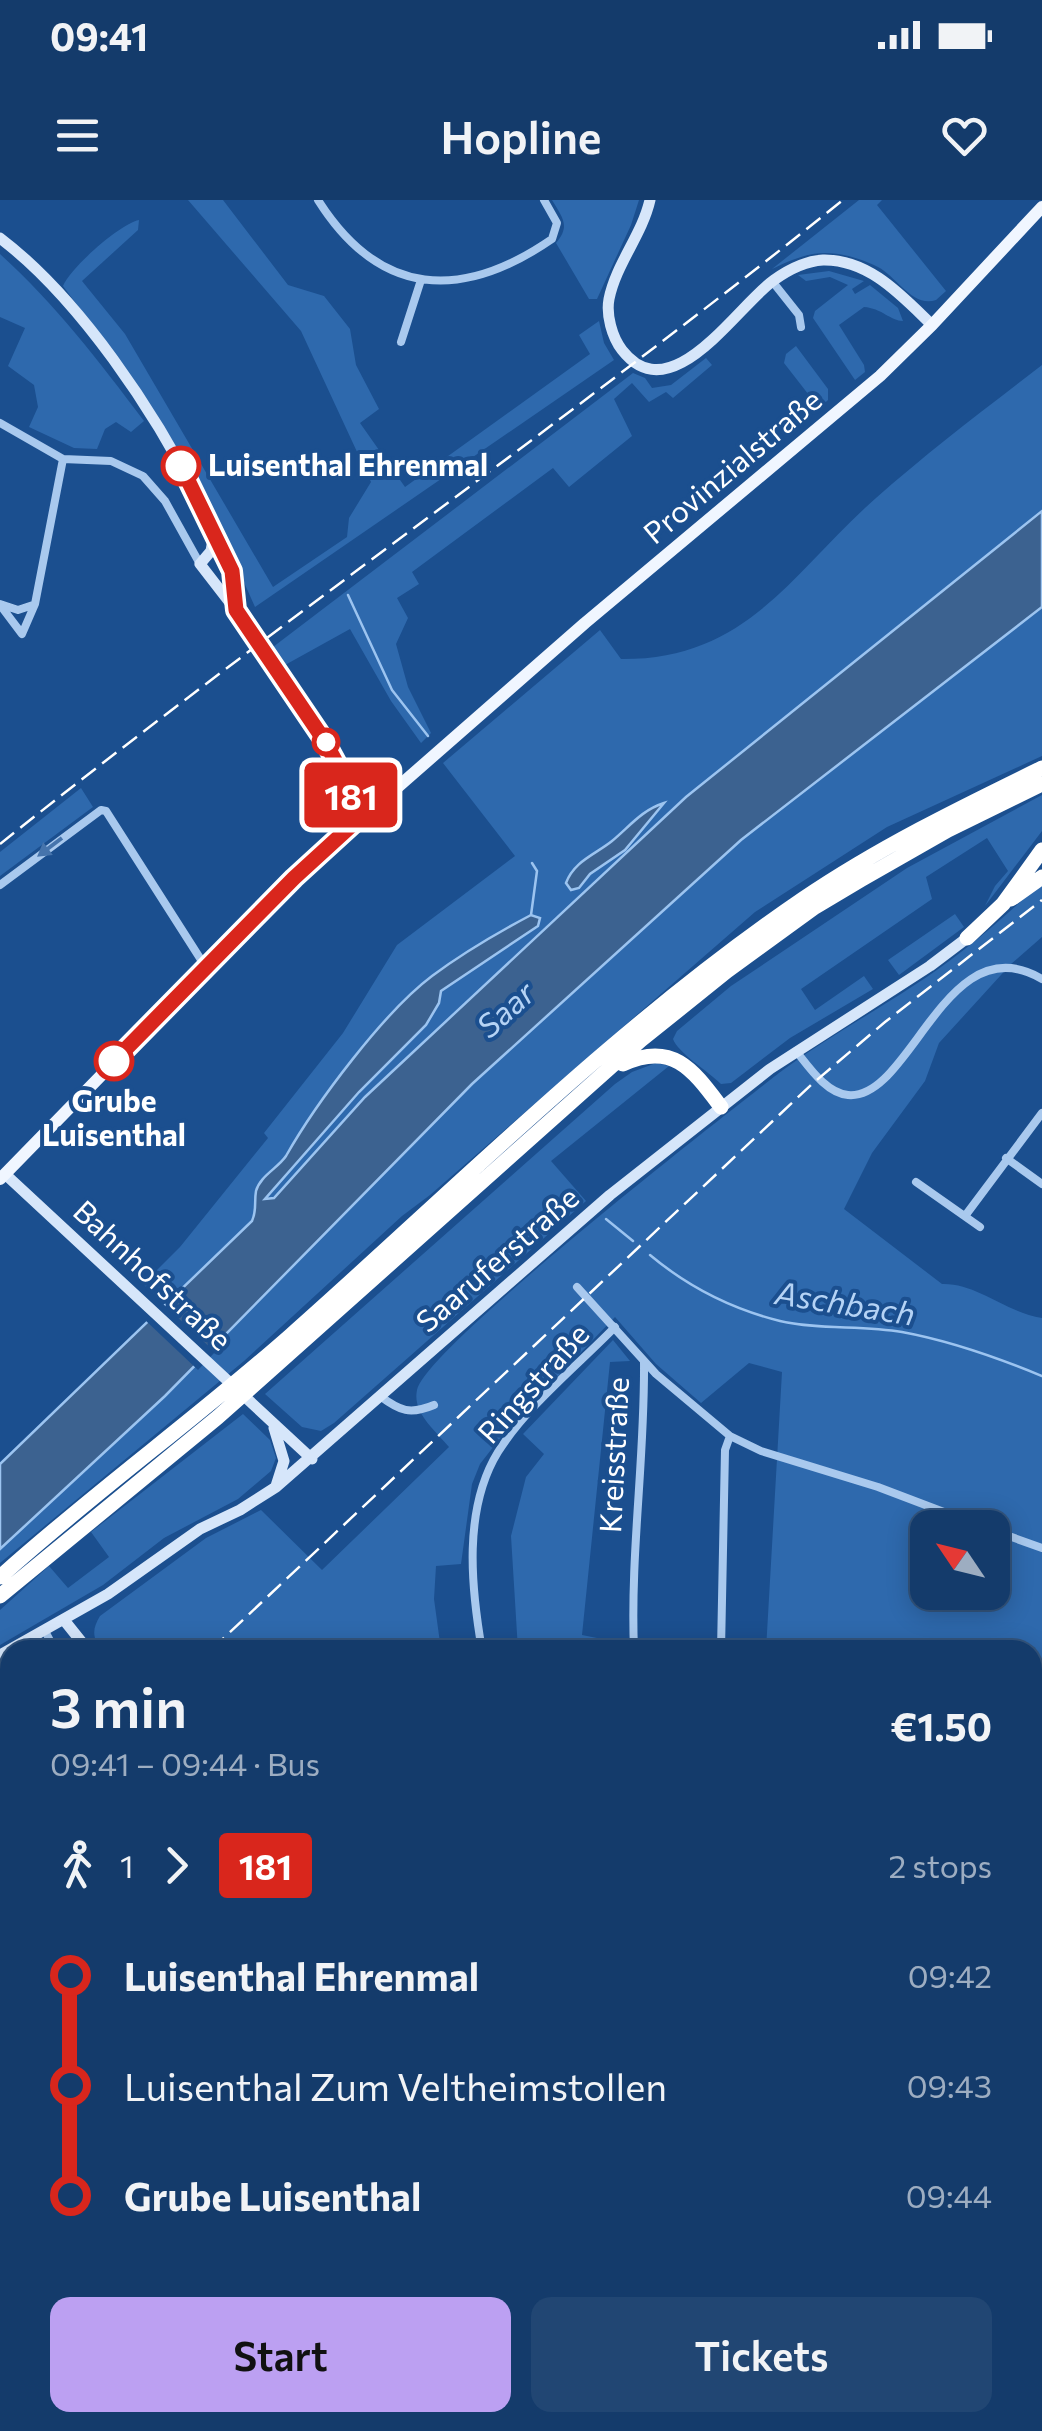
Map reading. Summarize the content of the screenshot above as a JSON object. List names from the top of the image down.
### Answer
{
  "streets": {
    "main road": ["Provinzialstraße", "Saaruferstraße", "Bahnhofstraße"],
    "street": ["Ringstraße", "Kreisstraße"]
  },
  "crossings": [
    ["Provinzialstraße", "Bahnhofstraße"],
    ["Saaruferstraße", "Bahnhofstraße"],
    ["Ringstraße", "Kreisstraße"]
  ],
  "water": ["Saar", "Aschbach"],
  "places": ["Luisenthal Ehrenmal", "Grube Luisenthal"],
  "lines": ["bus line 181"],
  "north": "top left",
  "page": {
    "status": "09:41",
    "header": "Hopline",
    "on_map": "181",
    "heading": ["3 min", "09:41 – 09:44 · Bus", "€1.50"],
    "legs": ["1", "181", "2 stops"],
    "list": [
      {
        "name": "Luisenthal Ehrenmal",
        "value": "09:42"
      },
      {
        "name": "Luisenthal Zum Veltheimstollen",
        "value": "09:43"
      },
      {
        "name": "Grube Luisenthal",
        "value": "09:44"
      }
    ],
    "buttons": ["Start", "Tickets"]
  }
}
